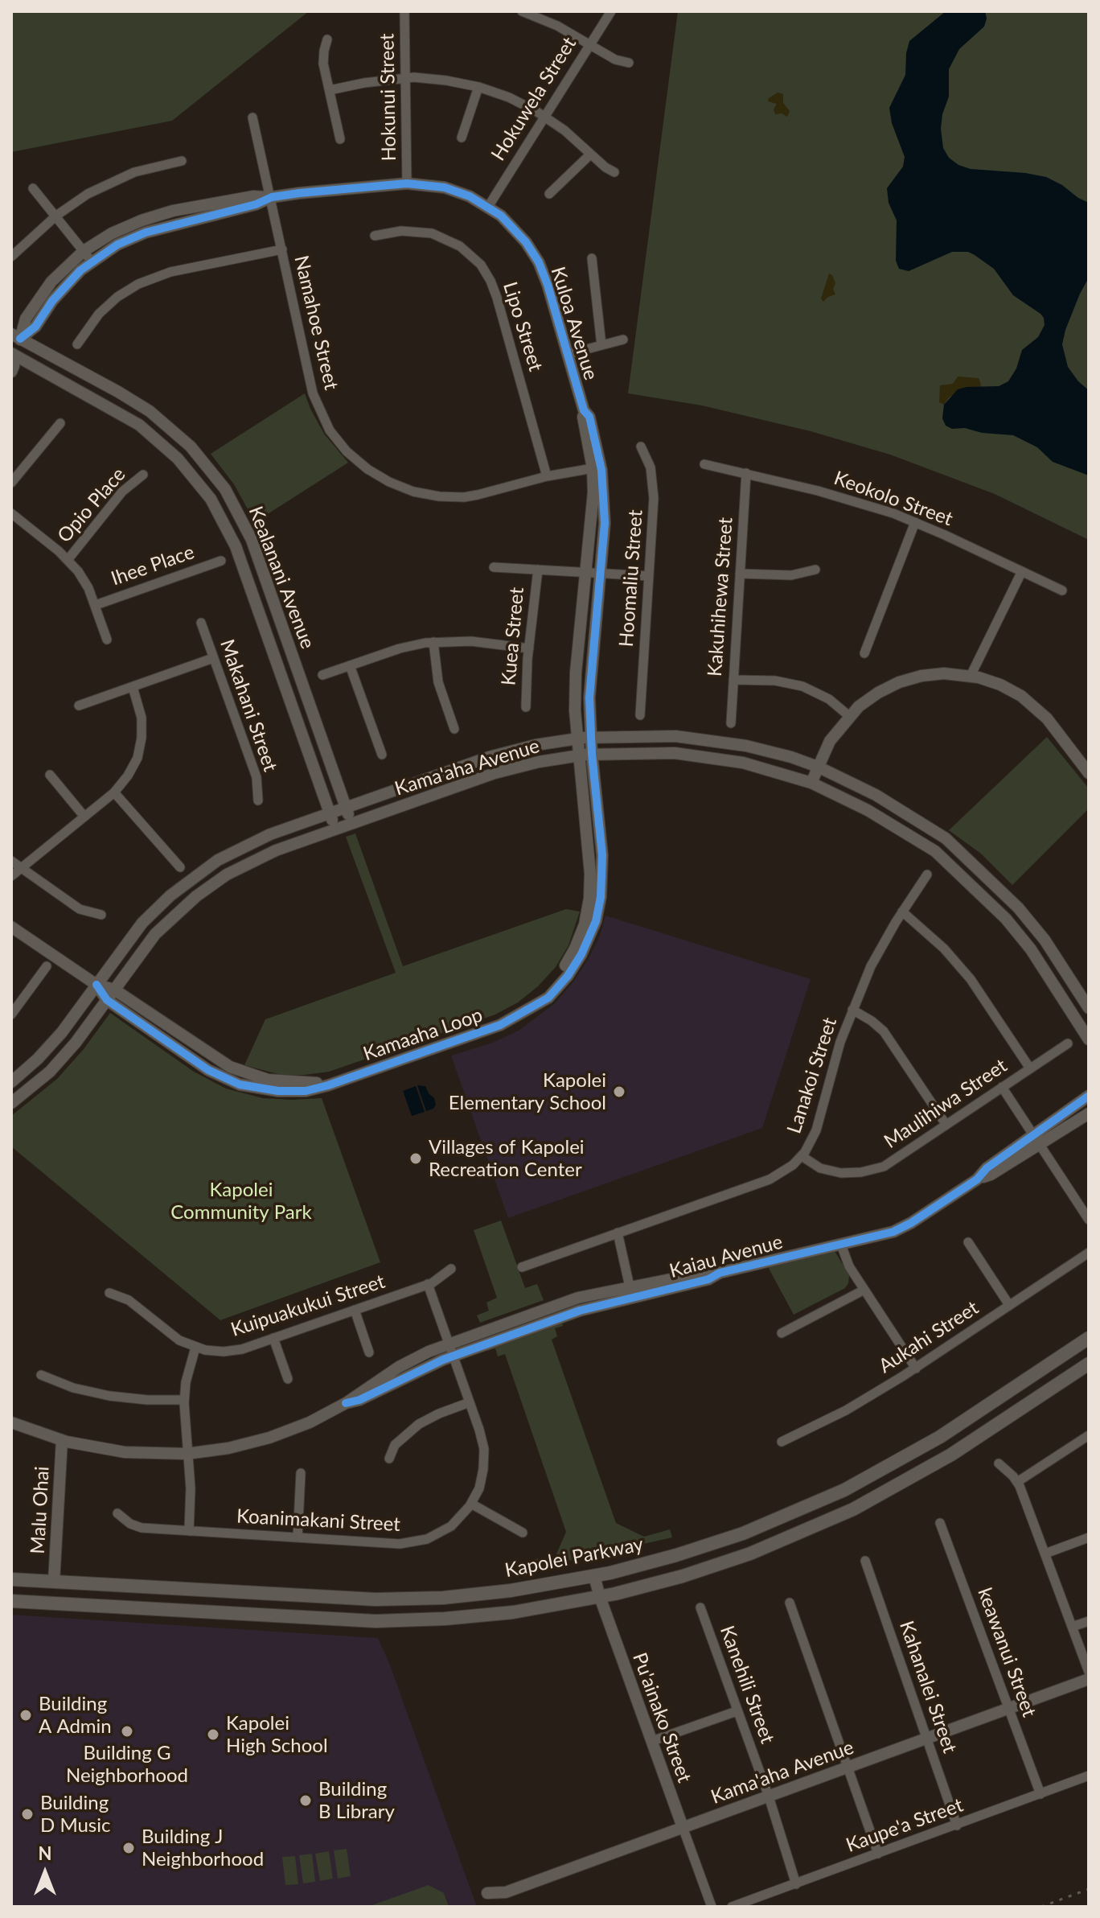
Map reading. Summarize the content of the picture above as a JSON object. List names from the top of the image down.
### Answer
{
  "streets": {
    "main road": ["Kapolei Parkway"],
    "street": [
      "Hokunui Street",
      "Hokuwela Street",
      "Namahoe Street",
      "Kuloa Avenue",
      "Lipo Street",
      "Keokolo Street",
      "Opio Place",
      "Ihee Place",
      "Kealanani Avenue",
      "Hoomaliu Street",
      "Kakuhihewa Street",
      "Kuea Street",
      "Makahani Street",
      "Kama'aha Avenue",
      "Kamaaha Loop",
      "Lanakoi Street",
      "Maulihiwa Street",
      "Kaiau Avenue",
      "Kuipuakukui Street",
      "Aukahi Street",
      "Malu Ohai",
      "Koanimakani Street",
      "keawanui Street",
      "Kanehili Street",
      "Kahanalei Street",
      "Pu'ainako Street",
      "Kaupe'a Street"
    ]
  },
  "crossings": [
    ["Hokunui Street", "Kuloa Avenue"],
    ["Hokuwela Street", "Kuloa Avenue"],
    ["Namahoe Street", "Kuloa Avenue"],
    ["Namahoe Street", "Lipo Street"],
    ["Kuloa Avenue", "Kealanani Avenue"],
    ["Kuloa Avenue", "Kama'aha Avenue"],
    ["Kuloa Avenue", "Kamaaha Loop"],
    ["Keokolo Street", "Kakuhihewa Street"],
    ["Kealanani Avenue", "Kama'aha Avenue"],
    ["Kama'aha Avenue", "Kamaaha Loop"],
    ["Kama'aha Avenue", "keawanui Street"],
    ["Kama'aha Avenue", "Kanehili Street"],
    ["Kama'aha Avenue", "Kahanalei Street"],
    ["Kama'aha Avenue", "Pu'ainako Street"],
    ["Lanakoi Street", "Maulihiwa Street"],
    ["Kaiau Avenue", "Malu Ohai"],
    ["Kaiau Avenue", "Koanimakani Street"],
    ["Kuipuakukui Street", "Koanimakani Street"],
    ["Malu Ohai", "Kapolei Parkway"],
    ["Kapolei Parkway", "Pu'ainako Street"],
    ["keawanui Street", "Kaupe'a Street"],
    ["Kanehili Street", "Kaupe'a Street"],
    ["Kahanalei Street", "Kaupe'a Street"]
  ],
  "parks": ["Kapolei Community Park"],
  "places": [
    "Kapolei Elementary School",
    "Villages of Kapolei Recreation Center",
    "Building A Admin",
    "Building G Neighborhood",
    "Kapolei High School",
    "Building B Library",
    "Building D Music",
    "Building J Neighborhood"
  ],
  "north": "top"
}
